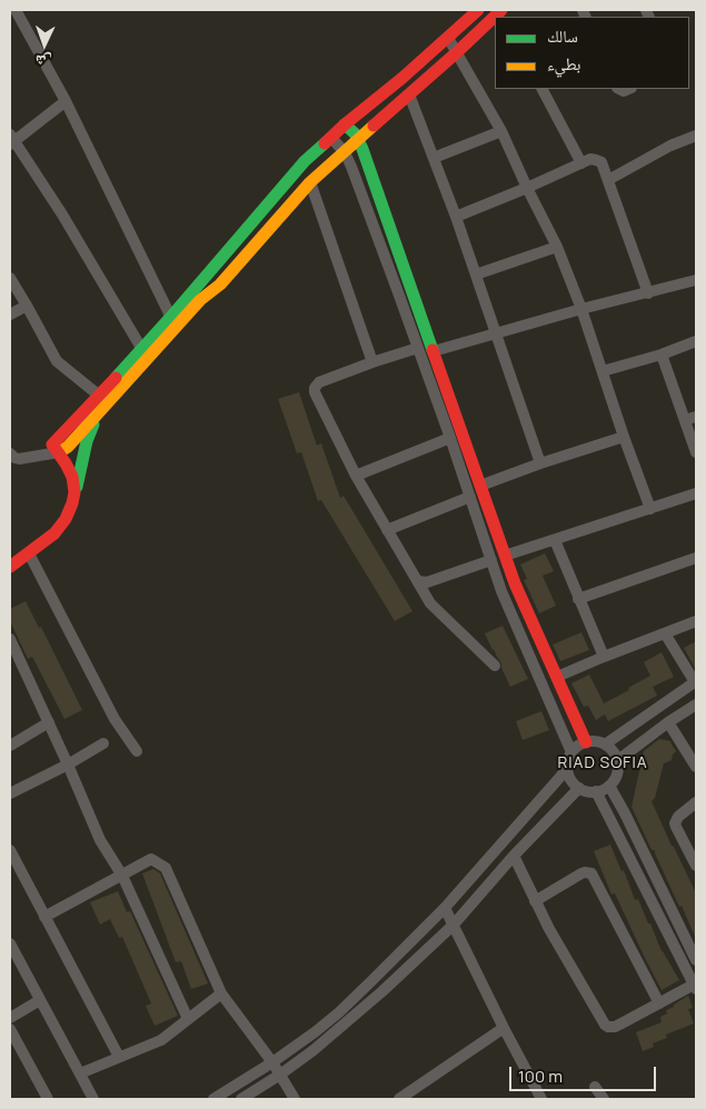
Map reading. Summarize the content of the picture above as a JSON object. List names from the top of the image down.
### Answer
{
  "districts": ["RIAD SOFIA"],
  "legend": ["سالك", "بطيء"],
  "scale_bar": "100 m",
  "north": "bottom"
}
